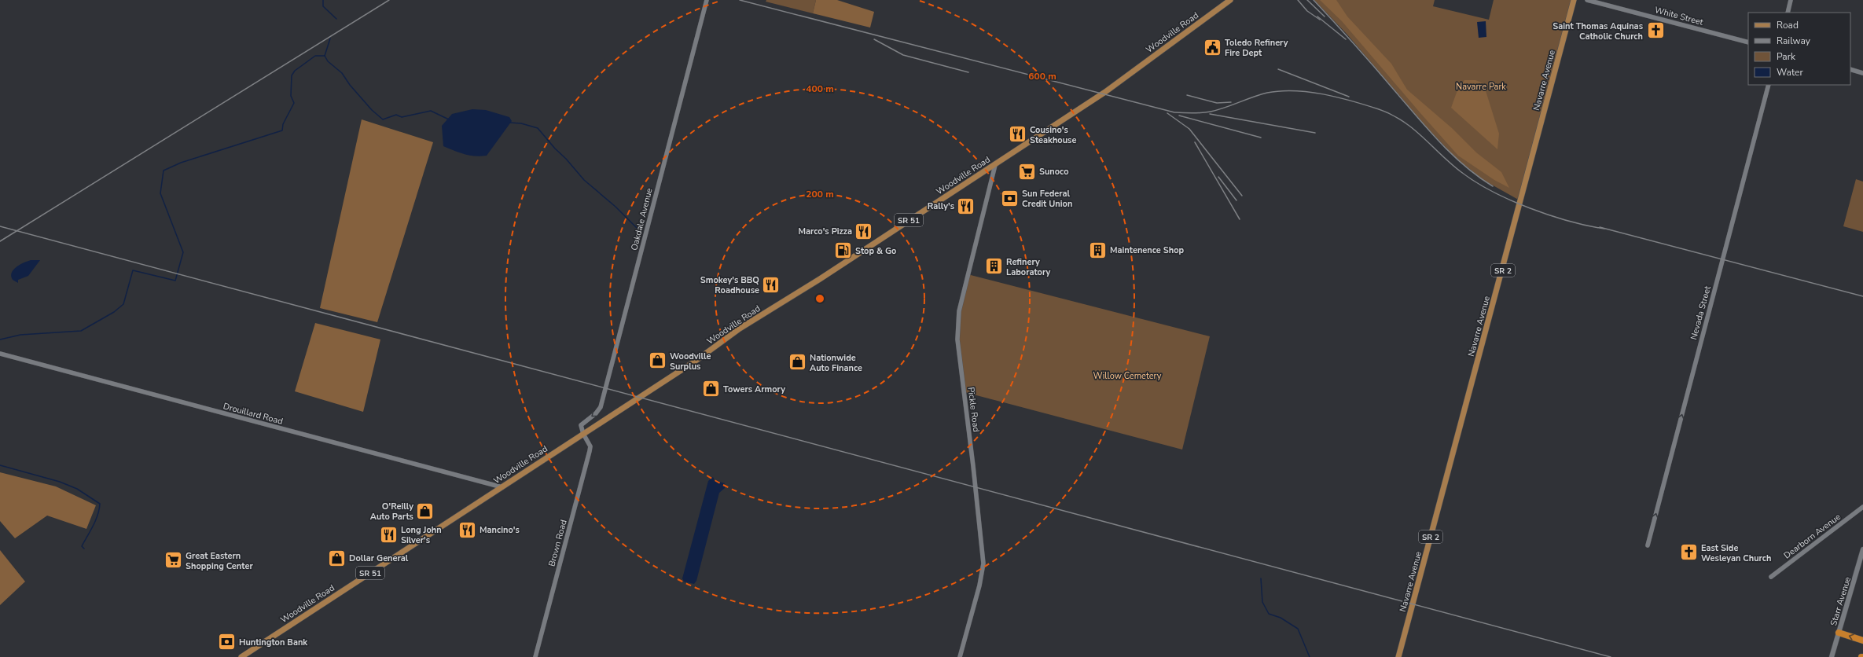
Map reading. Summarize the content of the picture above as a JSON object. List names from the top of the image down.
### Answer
{
  "streets": {
    "main road": [
      "Woodville Road",
      "Navarre Avenue",
      "SR 51",
      "SR 2",
      "Starr Avenue"
    ],
    "street": [
      "White Street",
      "Oakdale Avenue",
      "Nevada Street",
      "Pickle Road",
      "Drouillard Road",
      "Dearborn Avenue",
      "Brown Road"
    ]
  },
  "crossings": [
    ["Woodville Road", "Oakdale Avenue"],
    ["Woodville Road", "Pickle Road"],
    ["Woodville Road", "Drouillard Road"],
    ["Woodville Road", "Brown Road"],
    ["Oakdale Avenue", "Brown Road"]
  ],
  "one_way": ["Oakdale Avenue", "Nevada Street"],
  "parks": ["Navarre Park", "Willow Cemetery"],
  "places": {
    "church": ["Saint Thomas Aquinas Catholic Church", "East Side Wesleyan Church"],
    "public building": ["Toledo Refinery Fire Dept"],
    "restaurant": [
      "Cousino's Steakhouse",
      "Rally's",
      "Marco's Pizza",
      "Smokey's BBQ Roadhouse",
      "Mancino's",
      "Long John Silver's"
    ],
    "supermarket": ["Sunoco", "Great Eastern Shopping Center"],
    "bank": ["Sun Federal Credit Union", "Huntington Bank"],
    "building": ["Maintenence Shop", "Refinery Laboratory"],
    "fuel station": ["Stop & Go"],
    "shop": [
      "Woodville Surplus",
      "Nationwide Auto Finance",
      "Towers Armory",
      "O'Reilly Auto Parts",
      "Dollar General"
    ]
  },
  "legend": [
    "Road",
    "Railway",
    "Park",
    "Water"
  ],
  "rings": ["600 m", "400 m", "200 m"]
}
